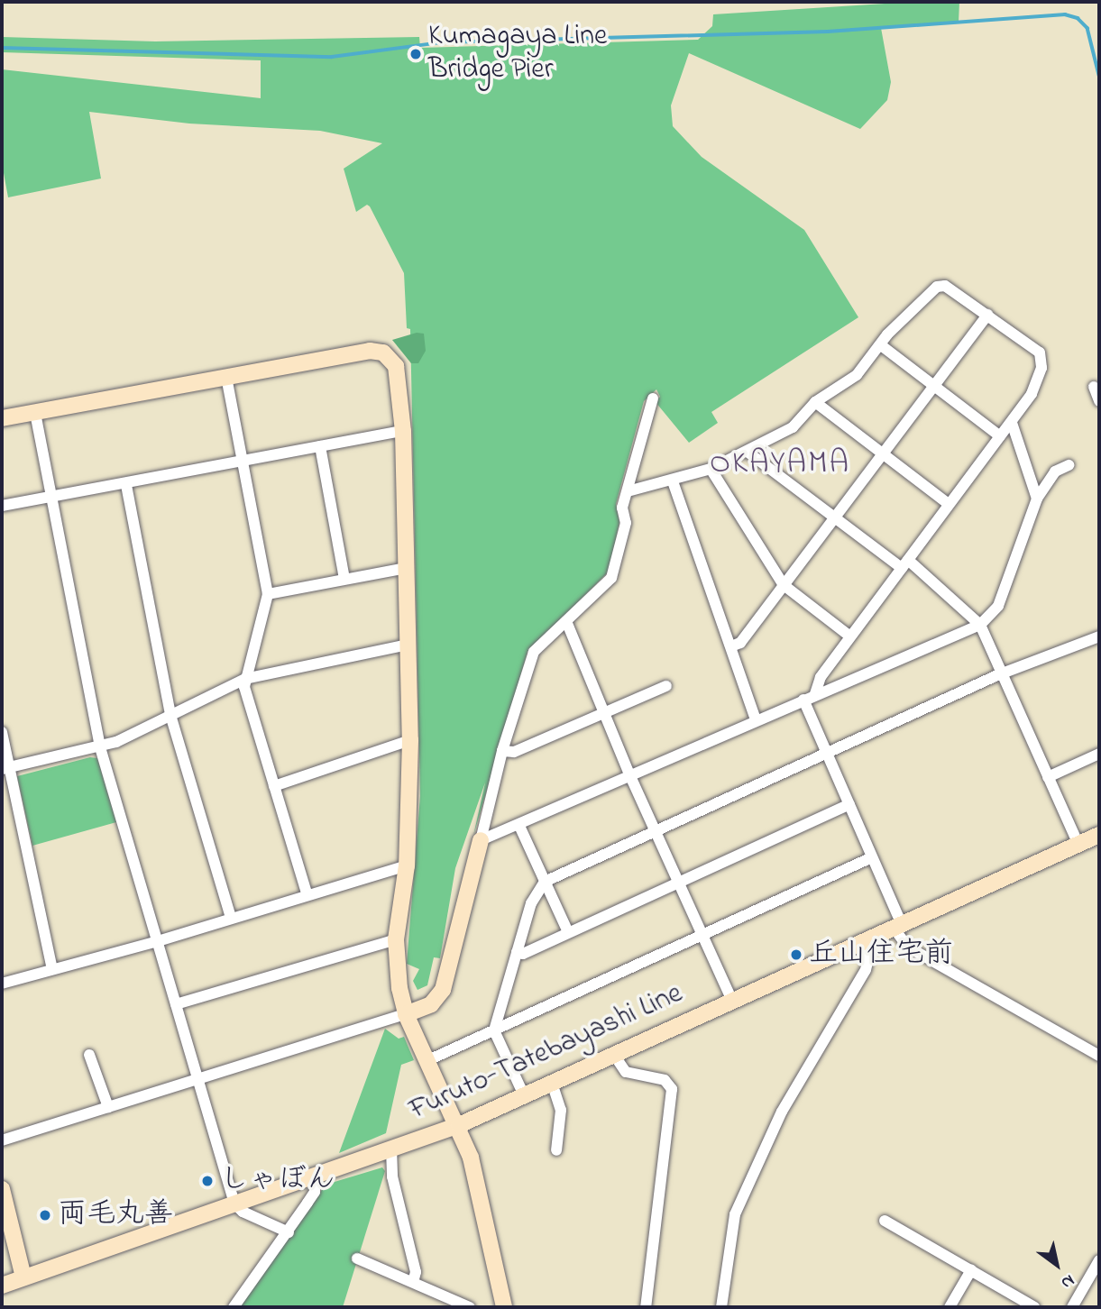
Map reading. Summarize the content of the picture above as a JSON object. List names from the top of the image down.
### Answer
{
  "streets": {
    "street": ["Furuto-Tatebayashi Line"]
  },
  "districts": ["OKAYAMA"],
  "places": [
    "Kumagaya Line Bridge Pier",
    "丘山住宅前",
    "しゃぼん",
    "両毛丸善"
  ],
  "north": "bottom right"
}
